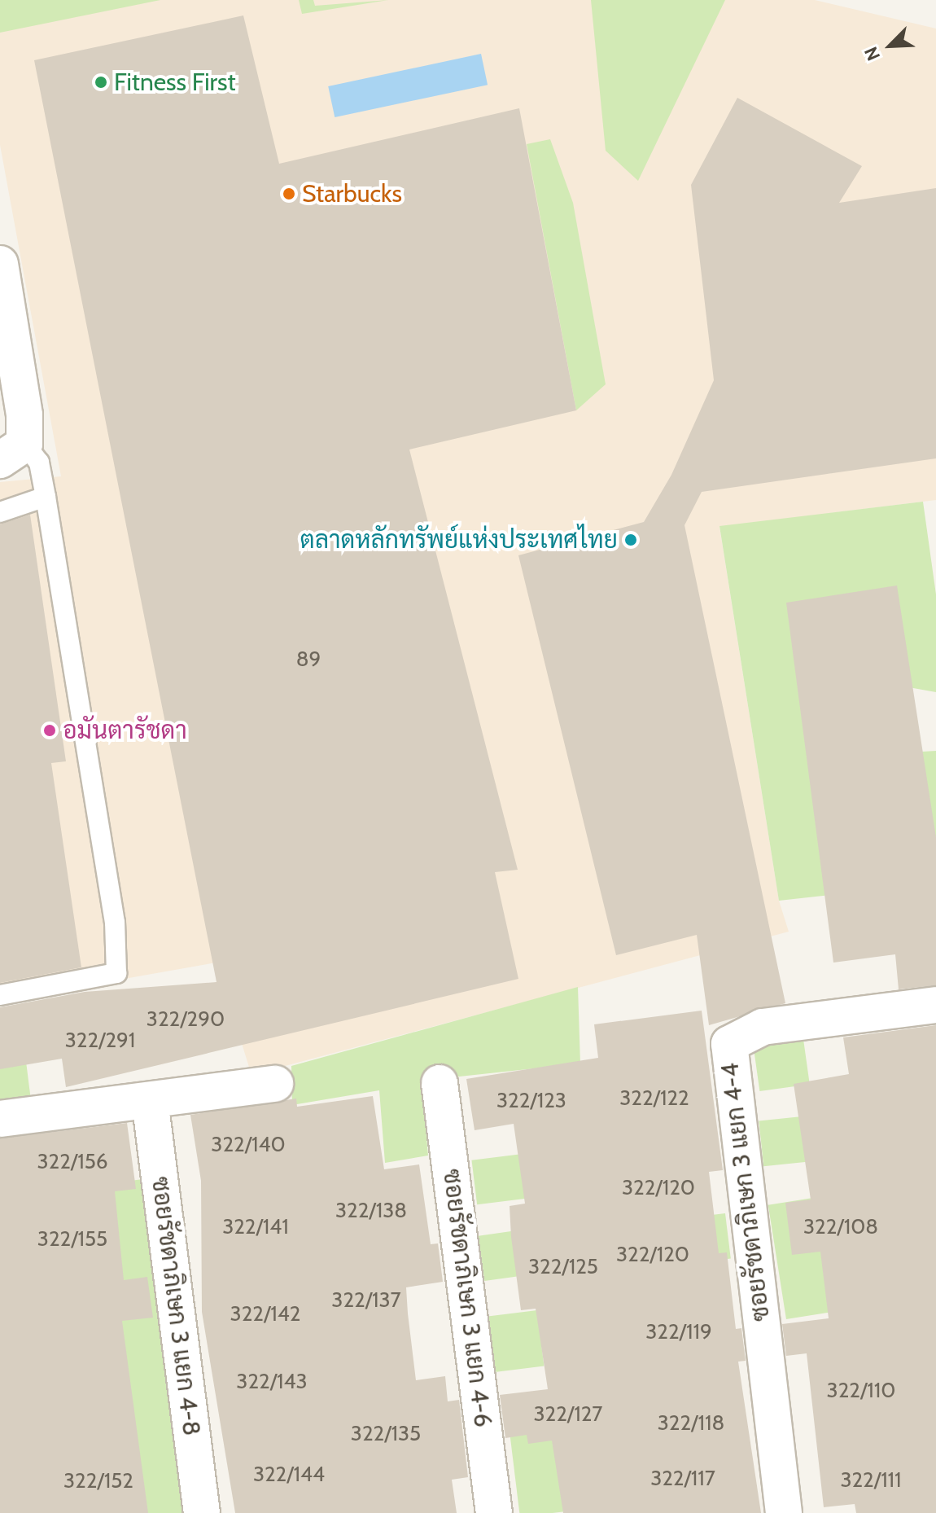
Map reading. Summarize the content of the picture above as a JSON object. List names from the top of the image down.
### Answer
{
  "streets": {
    "street": ["ซอยรัชดาภิเษก 3 แยก 4-4", "ซอยรัชดาภิเษก 3 แยก 4-6", "ซอยรัชดาภิเษก 3 แยก 4-8"]
  },
  "places": [
    "Fitness First",
    "Starbucks",
    "ตลาดหลักทรัพย์แห่งประเทศไทย",
    "อมันตารัชดา"
  ],
  "house_numbers": [
    "89",
    "322/290",
    "322/291",
    "322/122",
    "322/123",
    "322/140",
    "322/156",
    "322/120",
    "322/138",
    "322/141",
    "322/108",
    "322/155",
    "322/120",
    "322/125",
    "322/137",
    "322/142",
    "322/119",
    "322/143",
    "322/110",
    "322/127",
    "322/118",
    "322/135",
    "322/144",
    "322/117",
    "322/111",
    "322/152"
  ],
  "north": "bottom left"
}
